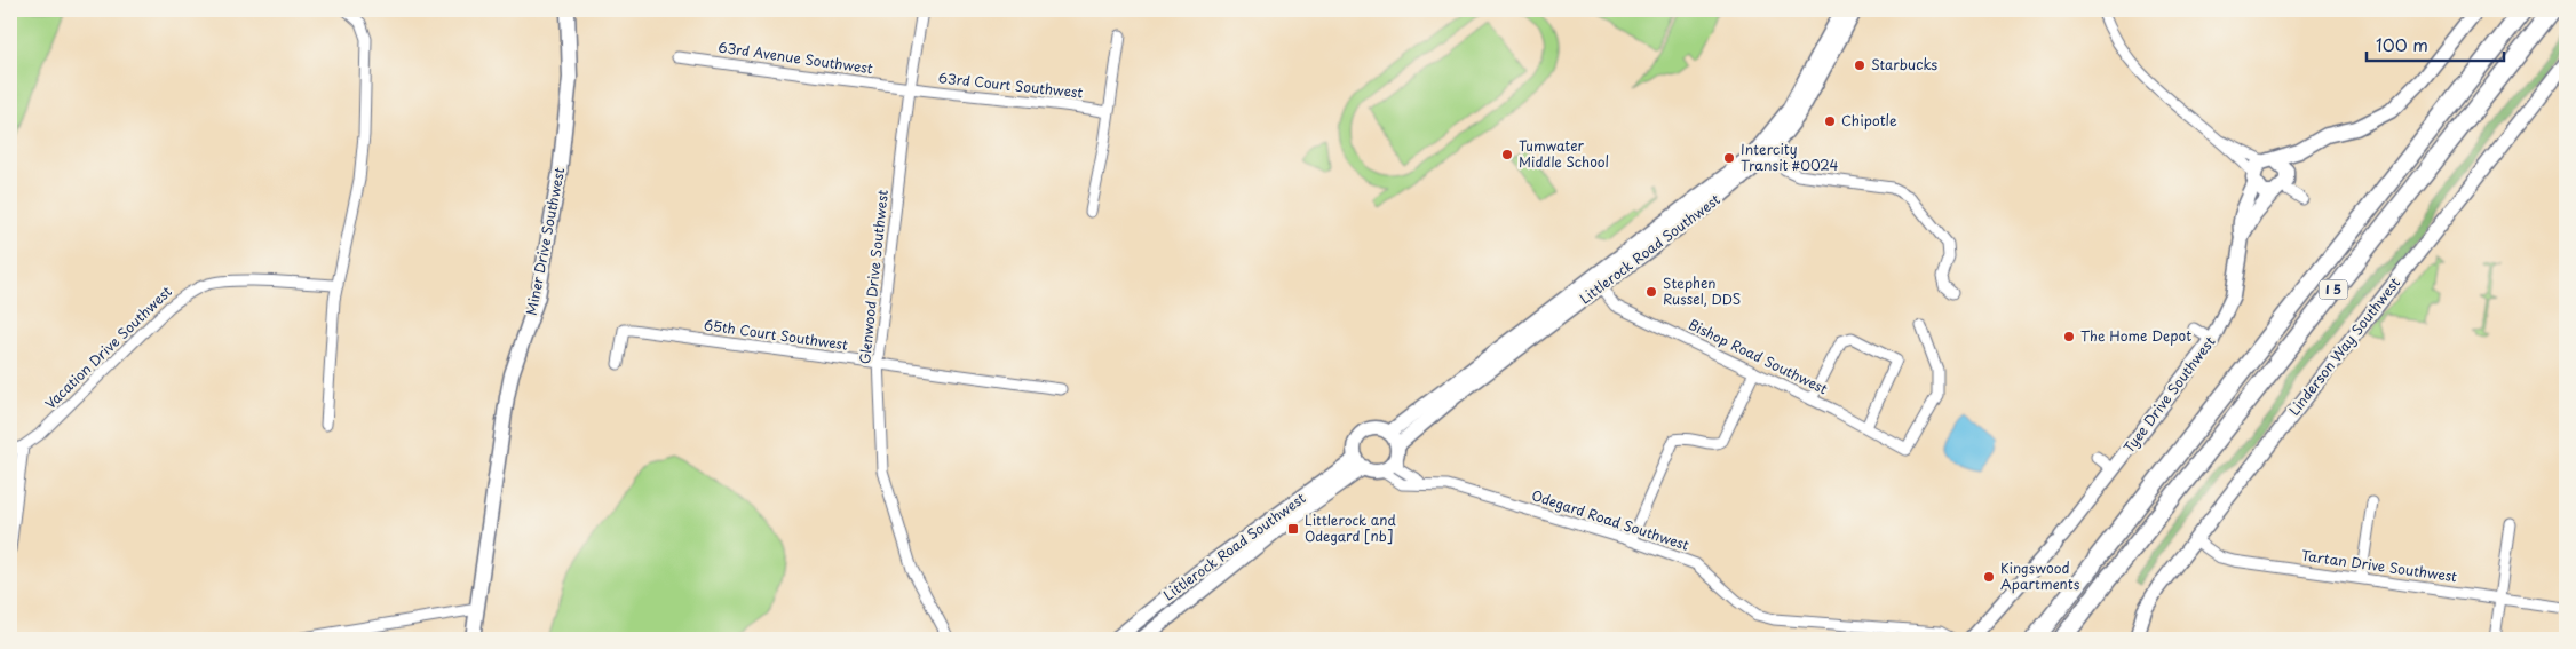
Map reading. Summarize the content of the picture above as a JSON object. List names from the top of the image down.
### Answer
{
  "streets": {
    "highway": ["I 5"],
    "street": [
      "63rd Avenue Southwest",
      "63rd Court Southwest",
      "Miner Drive Southwest",
      "Littlerock Road Southwest",
      "Glenwood Drive Southwest",
      "65th Court Southwest",
      "Linderson Way Southwest",
      "Vacation Drive Southwest",
      "Bishop Road Southwest",
      "Tyee Drive Southwest",
      "Odegard Road Southwest",
      "Tartan Drive Southwest"
    ]
  },
  "crossings": [
    ["63rd Avenue Southwest", "63rd Court Southwest"],
    ["63rd Avenue Southwest", "Glenwood Drive Southwest"],
    ["63rd Court Southwest", "Glenwood Drive Southwest"],
    ["Littlerock Road Southwest", "Bishop Road Southwest"],
    ["Littlerock Road Southwest", "Odegard Road Southwest"],
    ["Glenwood Drive Southwest", "65th Court Southwest"],
    ["Linderson Way Southwest", "Tartan Drive Southwest"]
  ],
  "places": {
    "other": [
      "Starbucks",
      "Chipotle",
      "Tumwater Middle School",
      "Intercity Transit #0024",
      "Stephen Russel, DDS",
      "The Home Depot",
      "Kingswood Apartments"
    ],
    "transit": ["Littlerock and Odegard [nb]"]
  },
  "scale_bar": "100 m"
}
